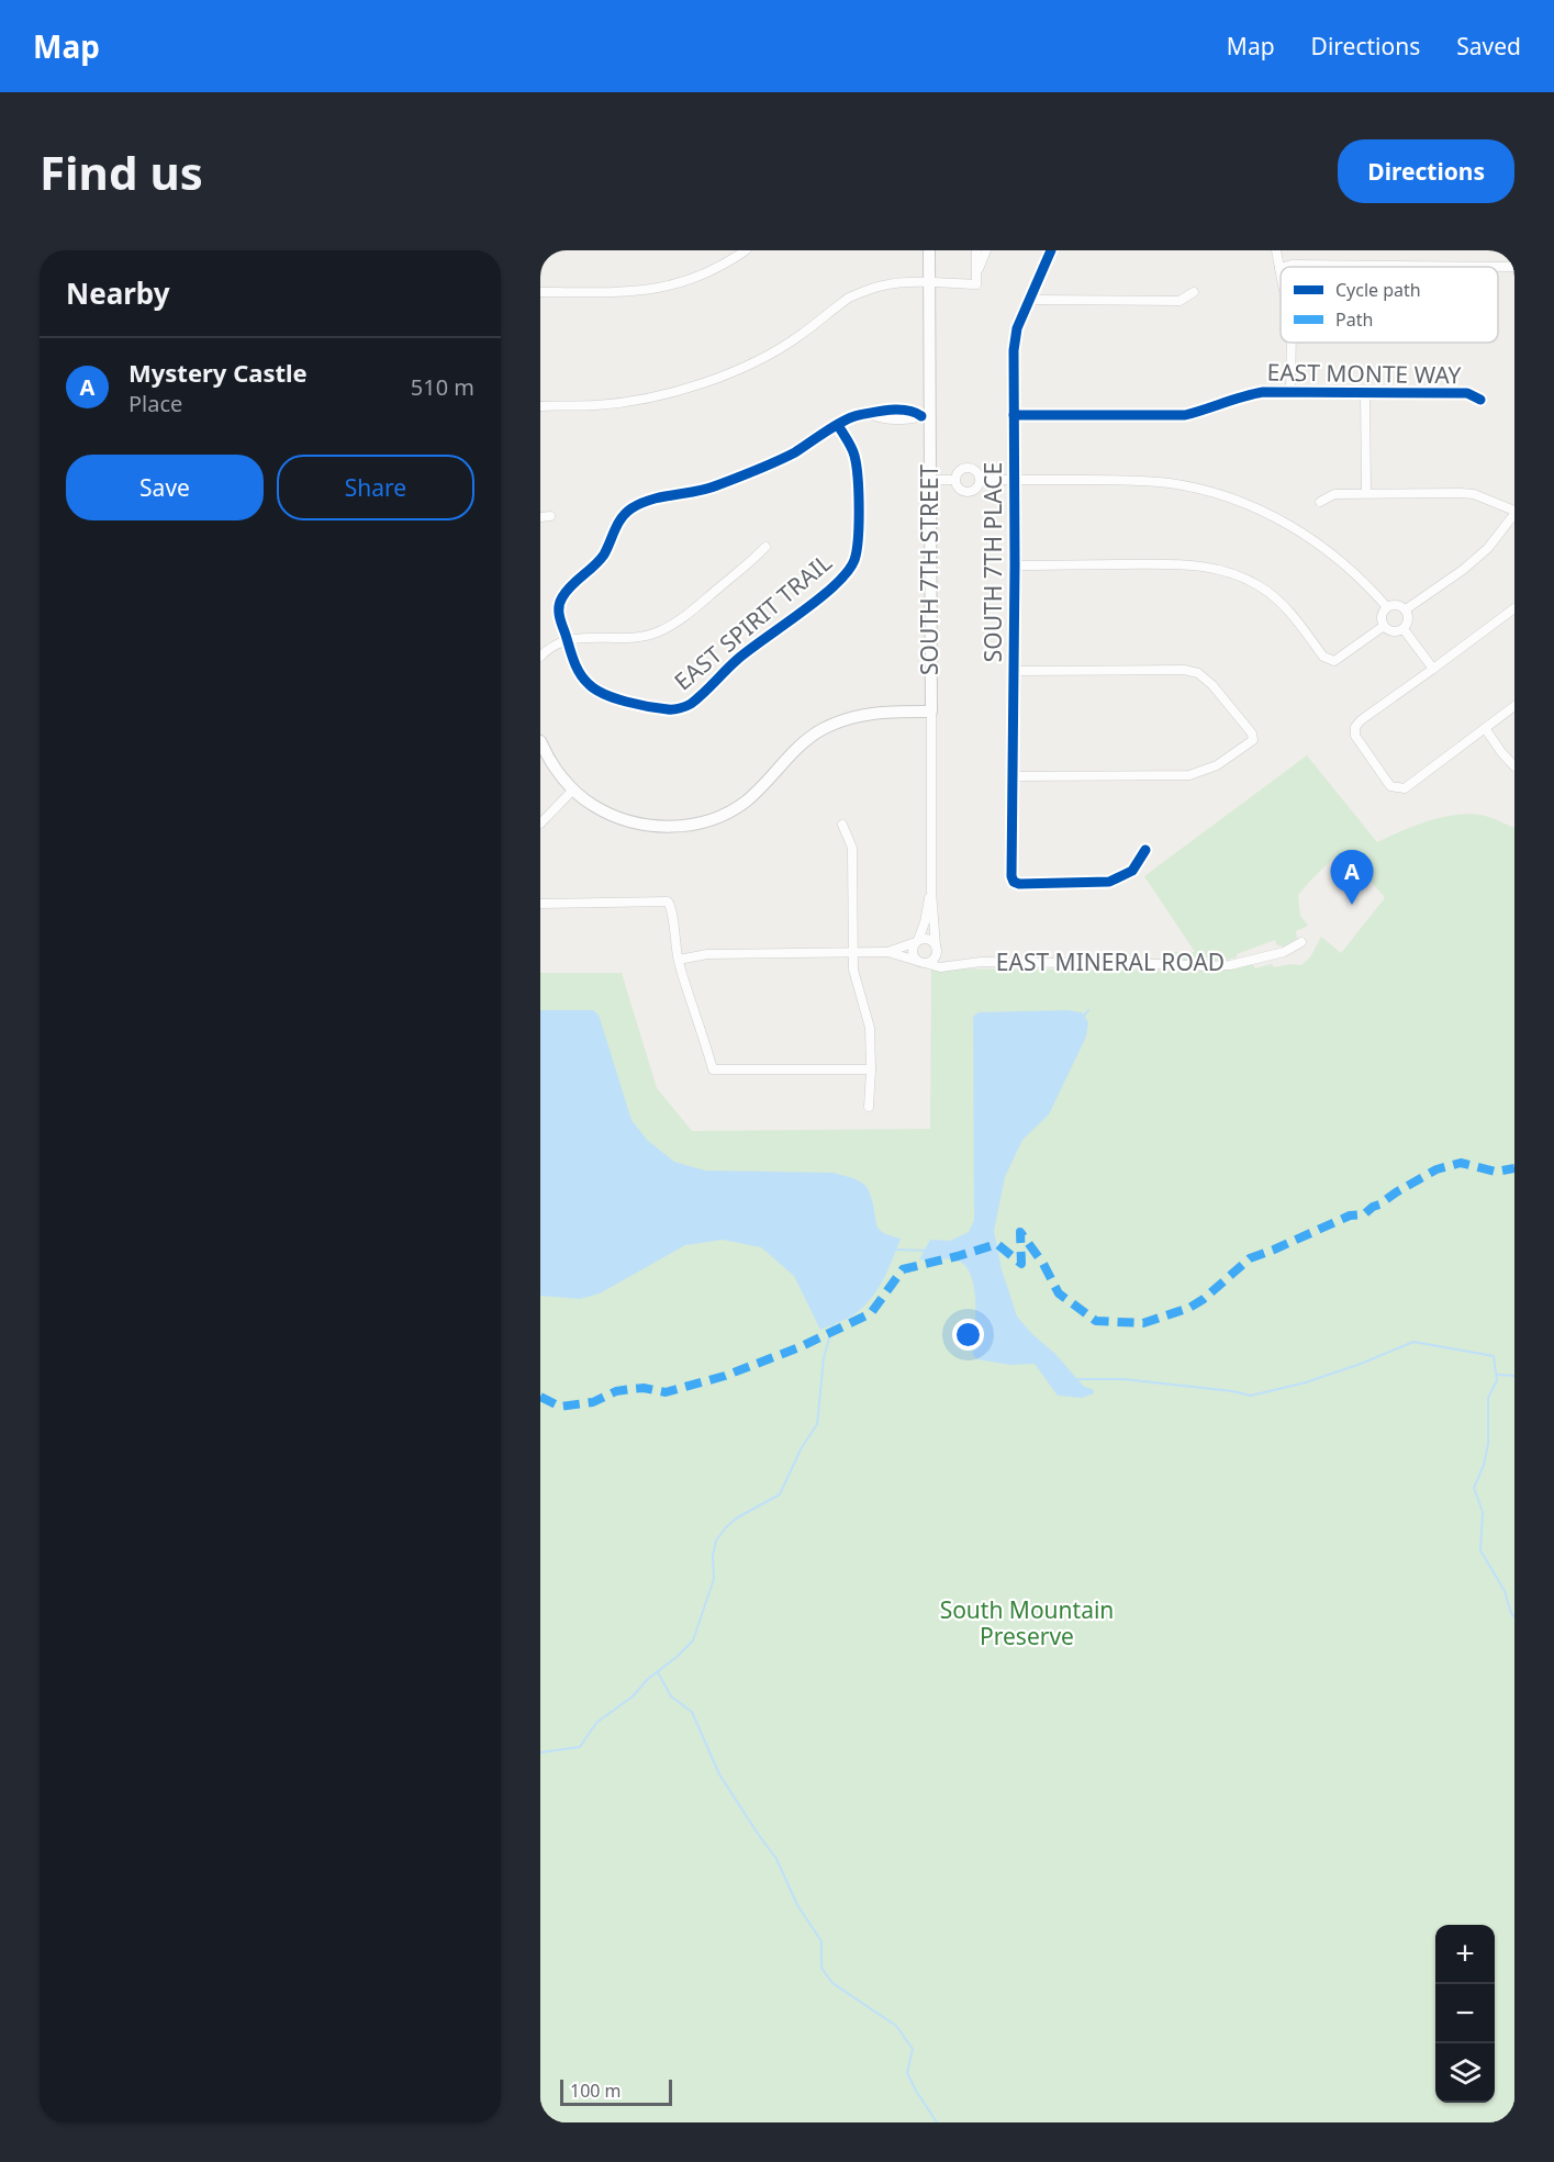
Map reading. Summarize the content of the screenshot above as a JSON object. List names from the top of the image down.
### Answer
{
  "streets": {
    "street": [
      "EAST MONTE WAY",
      "SOUTH 7TH PLACE",
      "SOUTH 7TH STREET",
      "EAST SPIRIT TRAIL",
      "EAST MINERAL ROAD"
    ]
  },
  "crossings": [
    ["EAST MONTE WAY", "SOUTH 7TH PLACE"],
    ["SOUTH 7TH STREET", "EAST SPIRIT TRAIL"],
    ["SOUTH 7TH STREET", "EAST MINERAL ROAD"]
  ],
  "parks": ["South Mountain Preserve"],
  "legend": ["Cycle path", "Path"],
  "scale_bar": "100 m",
  "page": {
    "header": "Map",
    "nav": ["Map", "Directions", "Saved"],
    "buttons": [
      "Directions",
      ["Save", "Share"]
    ],
    "title": "Find us",
    "heading": "Nearby",
    "list": [
      {
        "mark": "A",
        "name": "Mystery Castle",
        "note": "Place",
        "value": "510 m"
      }
    ],
    "pins": "A",
    "map_buttons": ["+", "−"],
    "scale": "100 m"
  }
}
